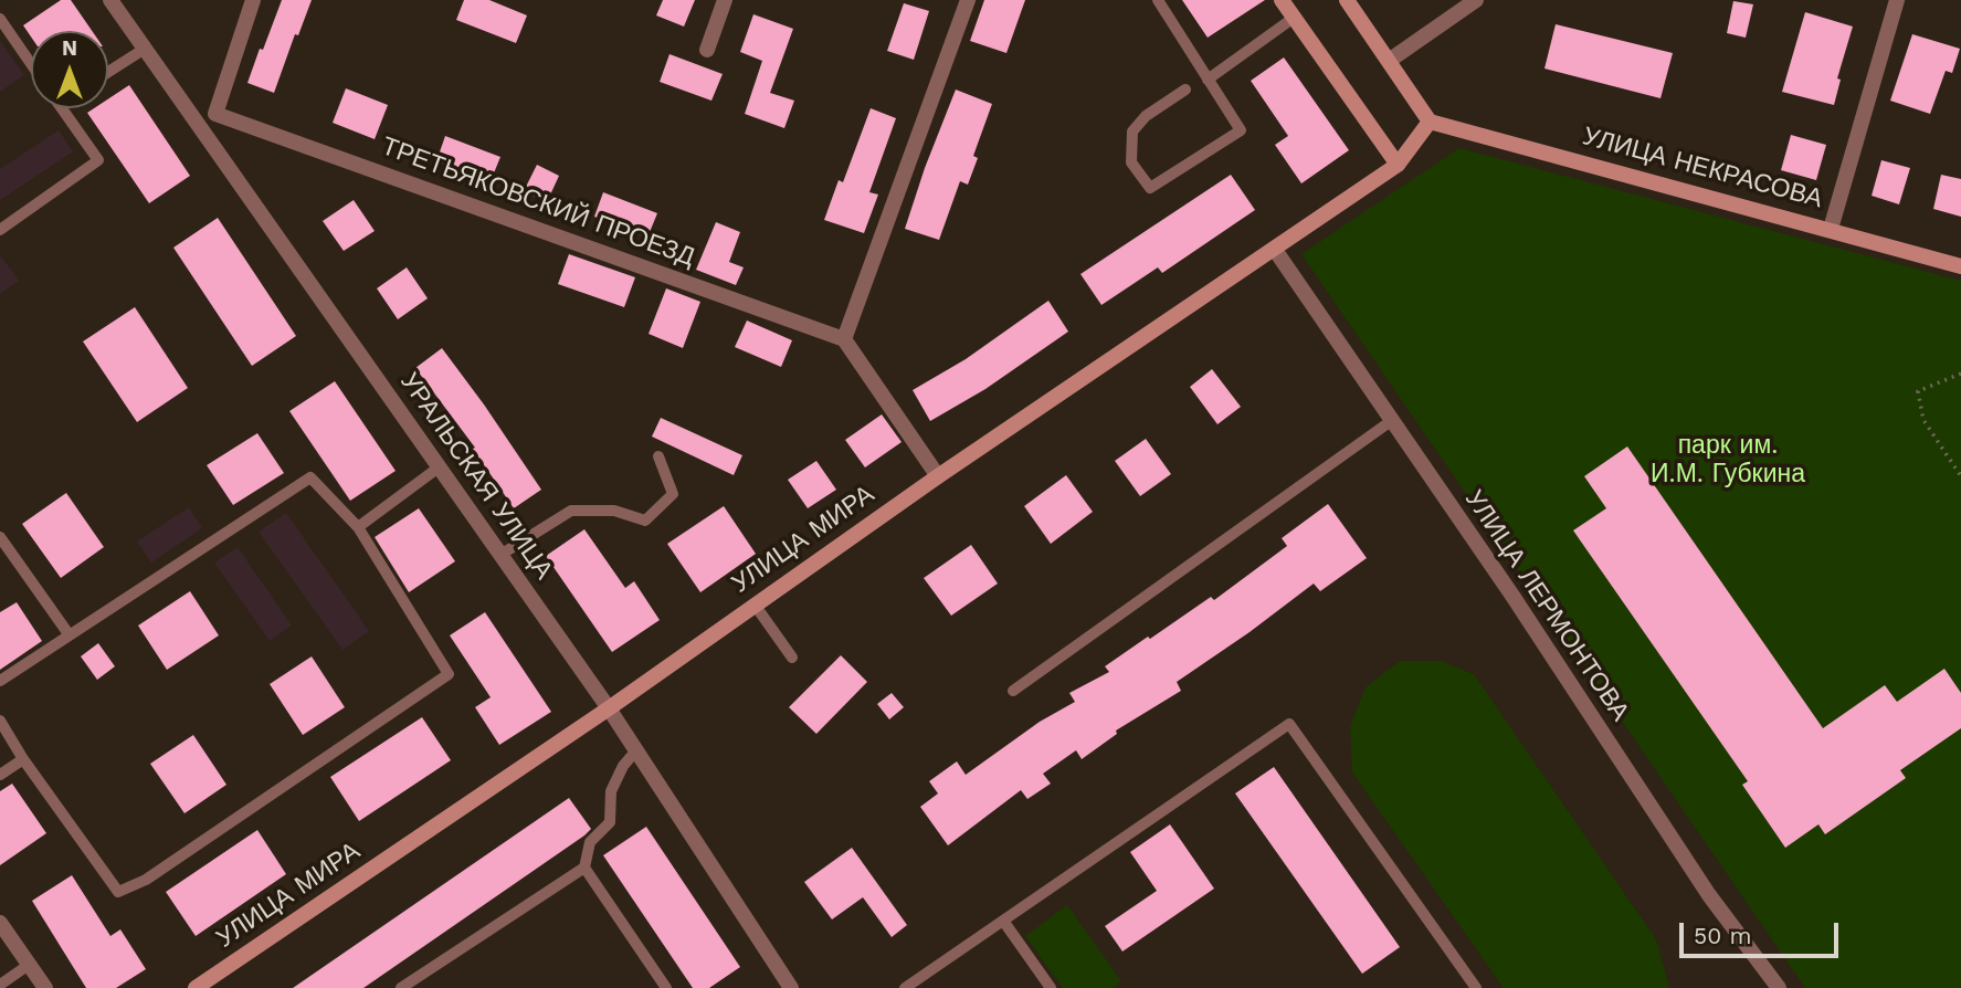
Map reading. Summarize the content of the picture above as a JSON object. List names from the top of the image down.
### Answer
{
  "streets": {
    "street": [
      "УЛИЦА НЕКРАСОВА",
      "ТРЕТЬЯКОВСКИЙ ПРОЕЗД",
      "УРАЛЬСКАЯ УЛИЦА",
      "УЛИЦА МИРА",
      "УЛИЦА ЛЕРМОНТОВА"
    ]
  },
  "crossings": [
    ["УЛИЦА НЕКРАСОВА", "УЛИЦА МИРА"],
    ["УРАЛЬСКАЯ УЛИЦА", "УЛИЦА МИРА"],
    ["УЛИЦА МИРА", "УЛИЦА ЛЕРМОНТОВА"]
  ],
  "parks": ["парк им. И.М. Губкина"],
  "scale_bar": "50 m",
  "north": "top"
}
